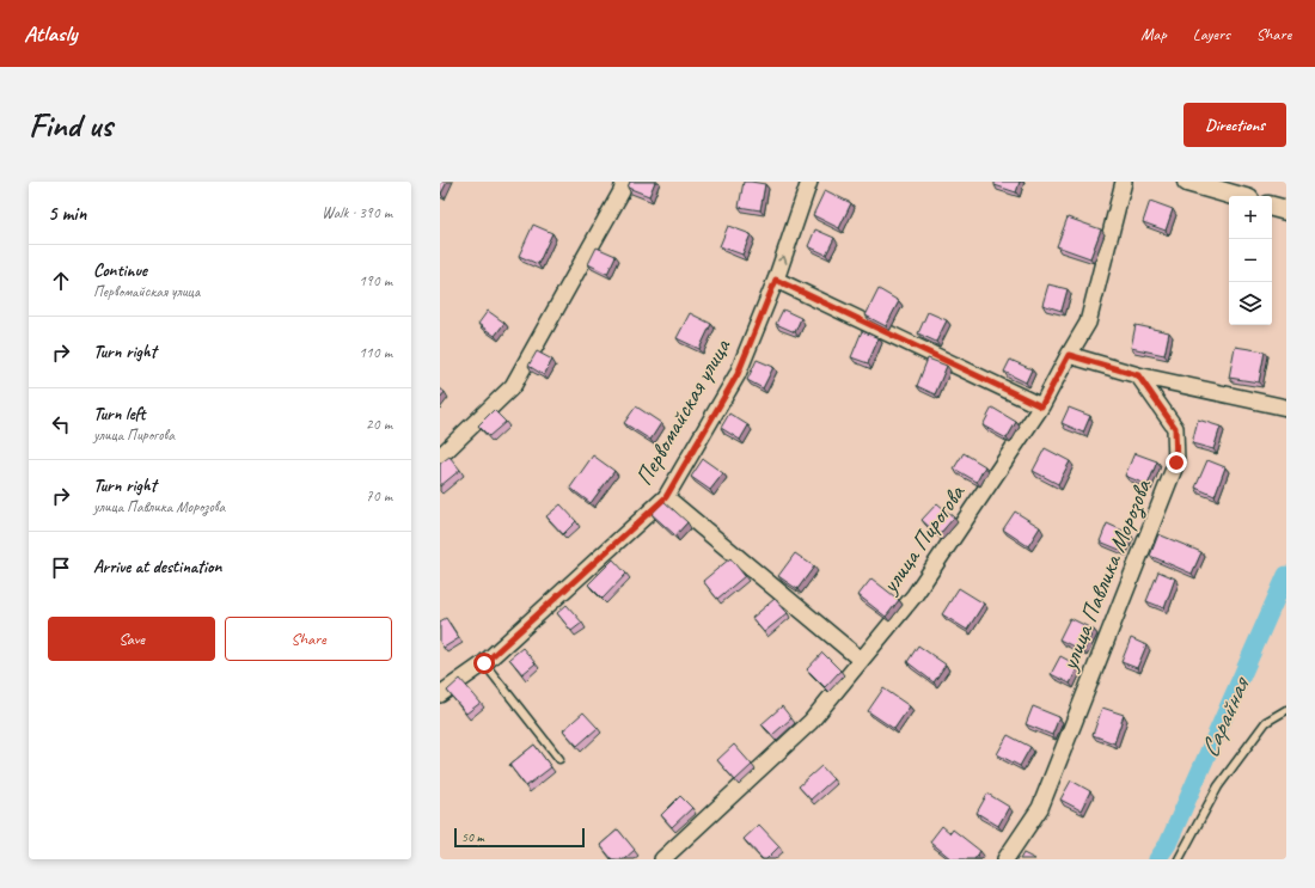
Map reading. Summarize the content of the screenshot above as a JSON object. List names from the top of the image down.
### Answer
{
  "streets": {
    "street": ["Первомайская улица", "улица Пирогова", "улица Павлика Морозова"]
  },
  "water": ["Сарайная"],
  "scale_bar": "50 m",
  "page": {
    "header": "Atlasly",
    "nav": ["Map", "Layers", "Share"],
    "buttons": [
      "Directions",
      ["Save", "Share"]
    ],
    "title": "Find us",
    "heading": ["5 min", "Walk · 390 m"],
    "map_buttons": ["+", "−"],
    "list": [
      ["Continue", "Первомайская улица", "190 m"],
      ["Turn right", "110 m"],
      ["Turn left", "улица Пирогова", "20 m"],
      ["Turn right", "улица Павлика Морозова", "70 m"],
      "Arrive at destination"
    ],
    "scale": "50 m"
  }
}
